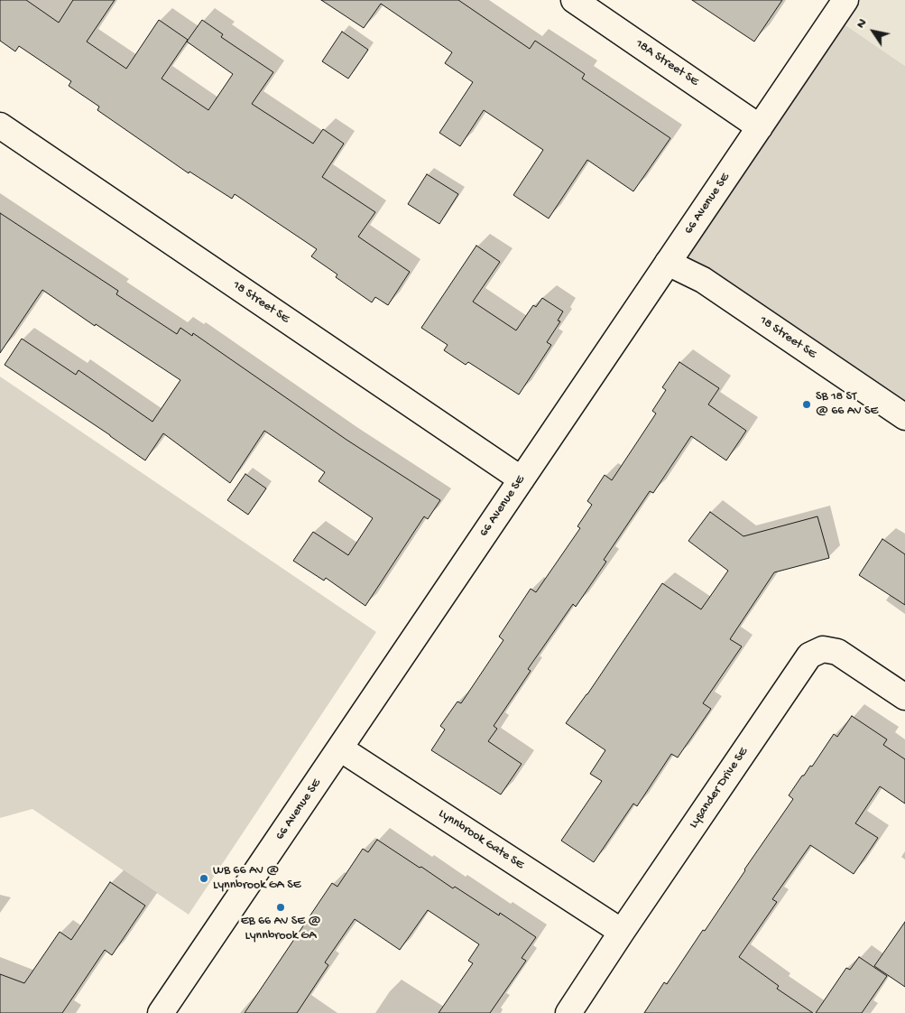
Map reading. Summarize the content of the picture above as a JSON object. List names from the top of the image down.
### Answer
{
  "streets": {
    "street": [
      "18A Street SE",
      "66 Avenue SE",
      "18 Street SE",
      "Lysander Drive SE",
      "Lynnbrook Gate SE"
    ]
  },
  "crossings": [
    ["18A Street SE", "66 Avenue SE"],
    ["66 Avenue SE", "18 Street SE"],
    ["66 Avenue SE", "Lynnbrook Gate SE"],
    ["Lysander Drive SE", "Lynnbrook Gate SE"]
  ],
  "places": ["SB 18 ST @ 66 AV SE", "WB 66 AV @ Lynnbrook GA SE", "EB 66 AV SE @ Lynnbrook GA"],
  "north": "top left"
}
